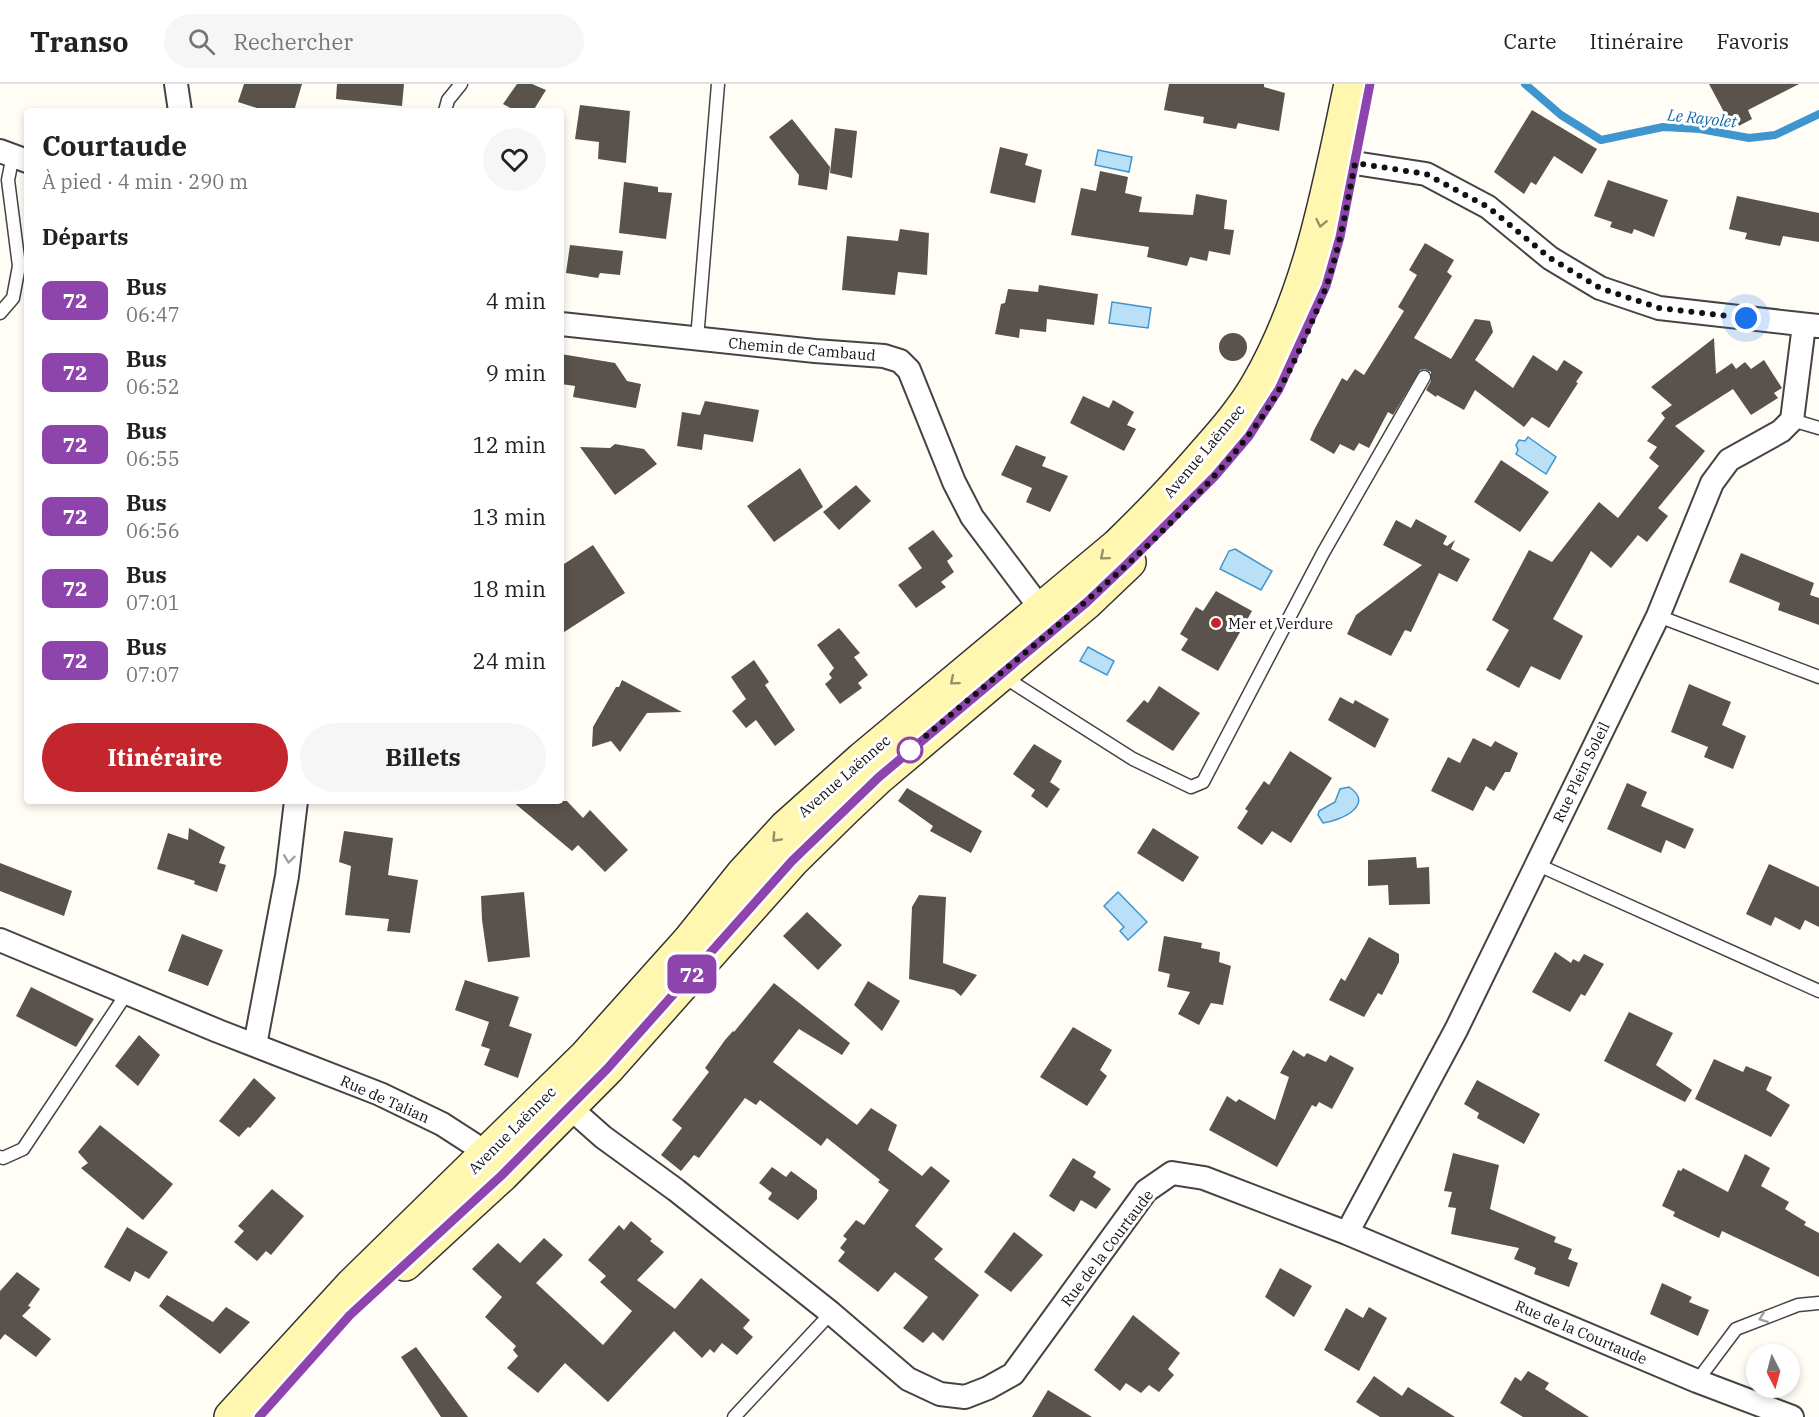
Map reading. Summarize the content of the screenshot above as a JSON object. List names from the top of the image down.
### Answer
{
  "streets": {
    "main road": ["Avenue Laënnec"],
    "street": [
      "Chemin de Cambaud",
      "Rue Plein Soleil",
      "Rue de Talian",
      "Rue de la Courtaude"
    ]
  },
  "crossings": [
    ["Chemin de Cambaud", "Avenue Laënnec"],
    ["Avenue Laënnec", "Rue de Talian"],
    ["Avenue Laënnec", "Rue de la Courtaude"],
    ["Rue Plein Soleil", "Rue de la Courtaude"]
  ],
  "water": ["Le Rayolet"],
  "places": ["Mer et Verdure"],
  "lines": ["bus line 72"],
  "north": "bottom",
  "page": {
    "header": "Transo",
    "search": "Rechercher",
    "nav": ["Carte", "Itinéraire", "Favoris"],
    "on_map": "72",
    "heading": [
      ["Courtaude", "À pied · 4 min · 290 m"],
      "Départs"
    ],
    "list": [
      {
        "mark": "72",
        "name": "Bus",
        "note": "06:47",
        "value": "4 min"
      },
      {
        "mark": "72",
        "name": "Bus",
        "note": "06:52",
        "value": "9 min"
      },
      {
        "mark": "72",
        "name": "Bus",
        "note": "06:55",
        "value": "12 min"
      },
      {
        "mark": "72",
        "name": "Bus",
        "note": "06:56",
        "value": "13 min"
      },
      {
        "mark": "72",
        "name": "Bus",
        "note": "07:01",
        "value": "18 min"
      },
      {
        "mark": "72",
        "name": "Bus",
        "note": "07:07",
        "value": "24 min"
      }
    ],
    "buttons": ["Itinéraire", "Billets"]
  }
}
